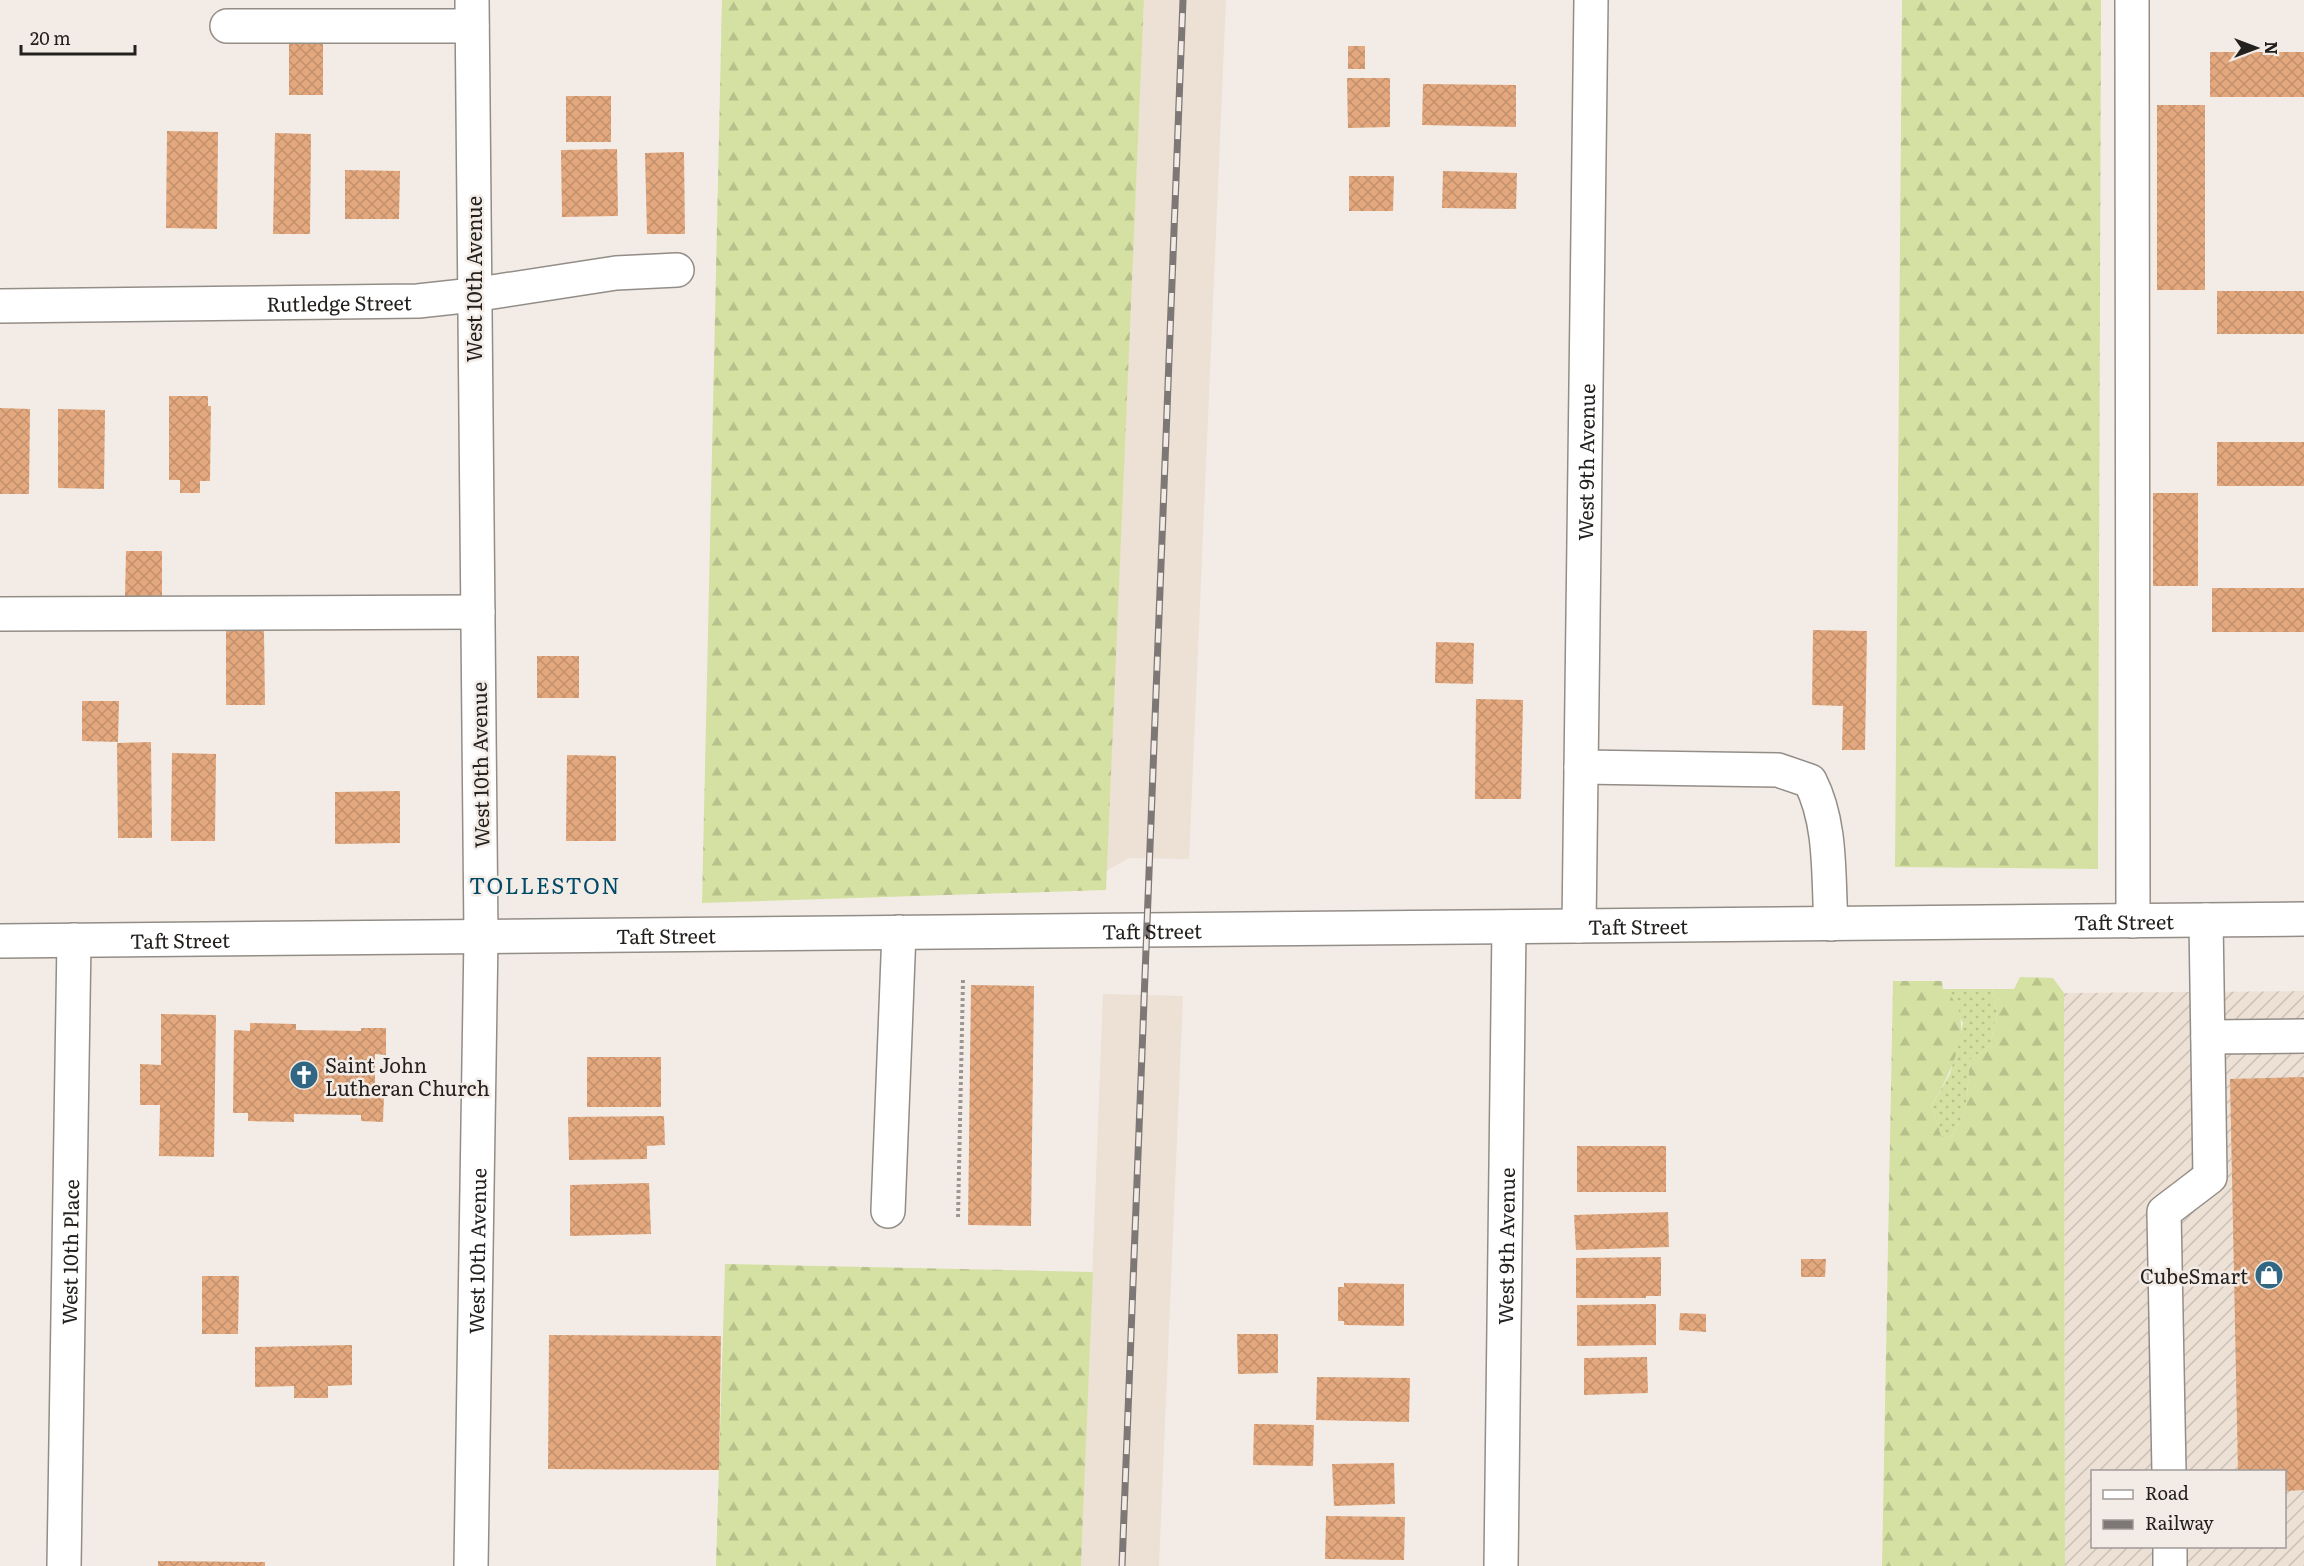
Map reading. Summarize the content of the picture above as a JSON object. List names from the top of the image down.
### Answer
{
  "streets": {
    "street": [
      "West 10th Avenue",
      "Rutledge Street",
      "West 9th Avenue",
      "Taft Street",
      "West 10th Place"
    ]
  },
  "crossings": [
    ["West 10th Avenue", "Rutledge Street"],
    ["West 10th Avenue", "Taft Street"],
    ["West 9th Avenue", "Taft Street"],
    ["Taft Street", "West 10th Place"]
  ],
  "districts": ["TOLLESTON"],
  "places": {
    "church": ["Saint John Lutheran Church"],
    "shop": ["CubeSmart"]
  },
  "legend": ["Road", "Railway"],
  "scale_bar": "20 m",
  "north": "right"
}
